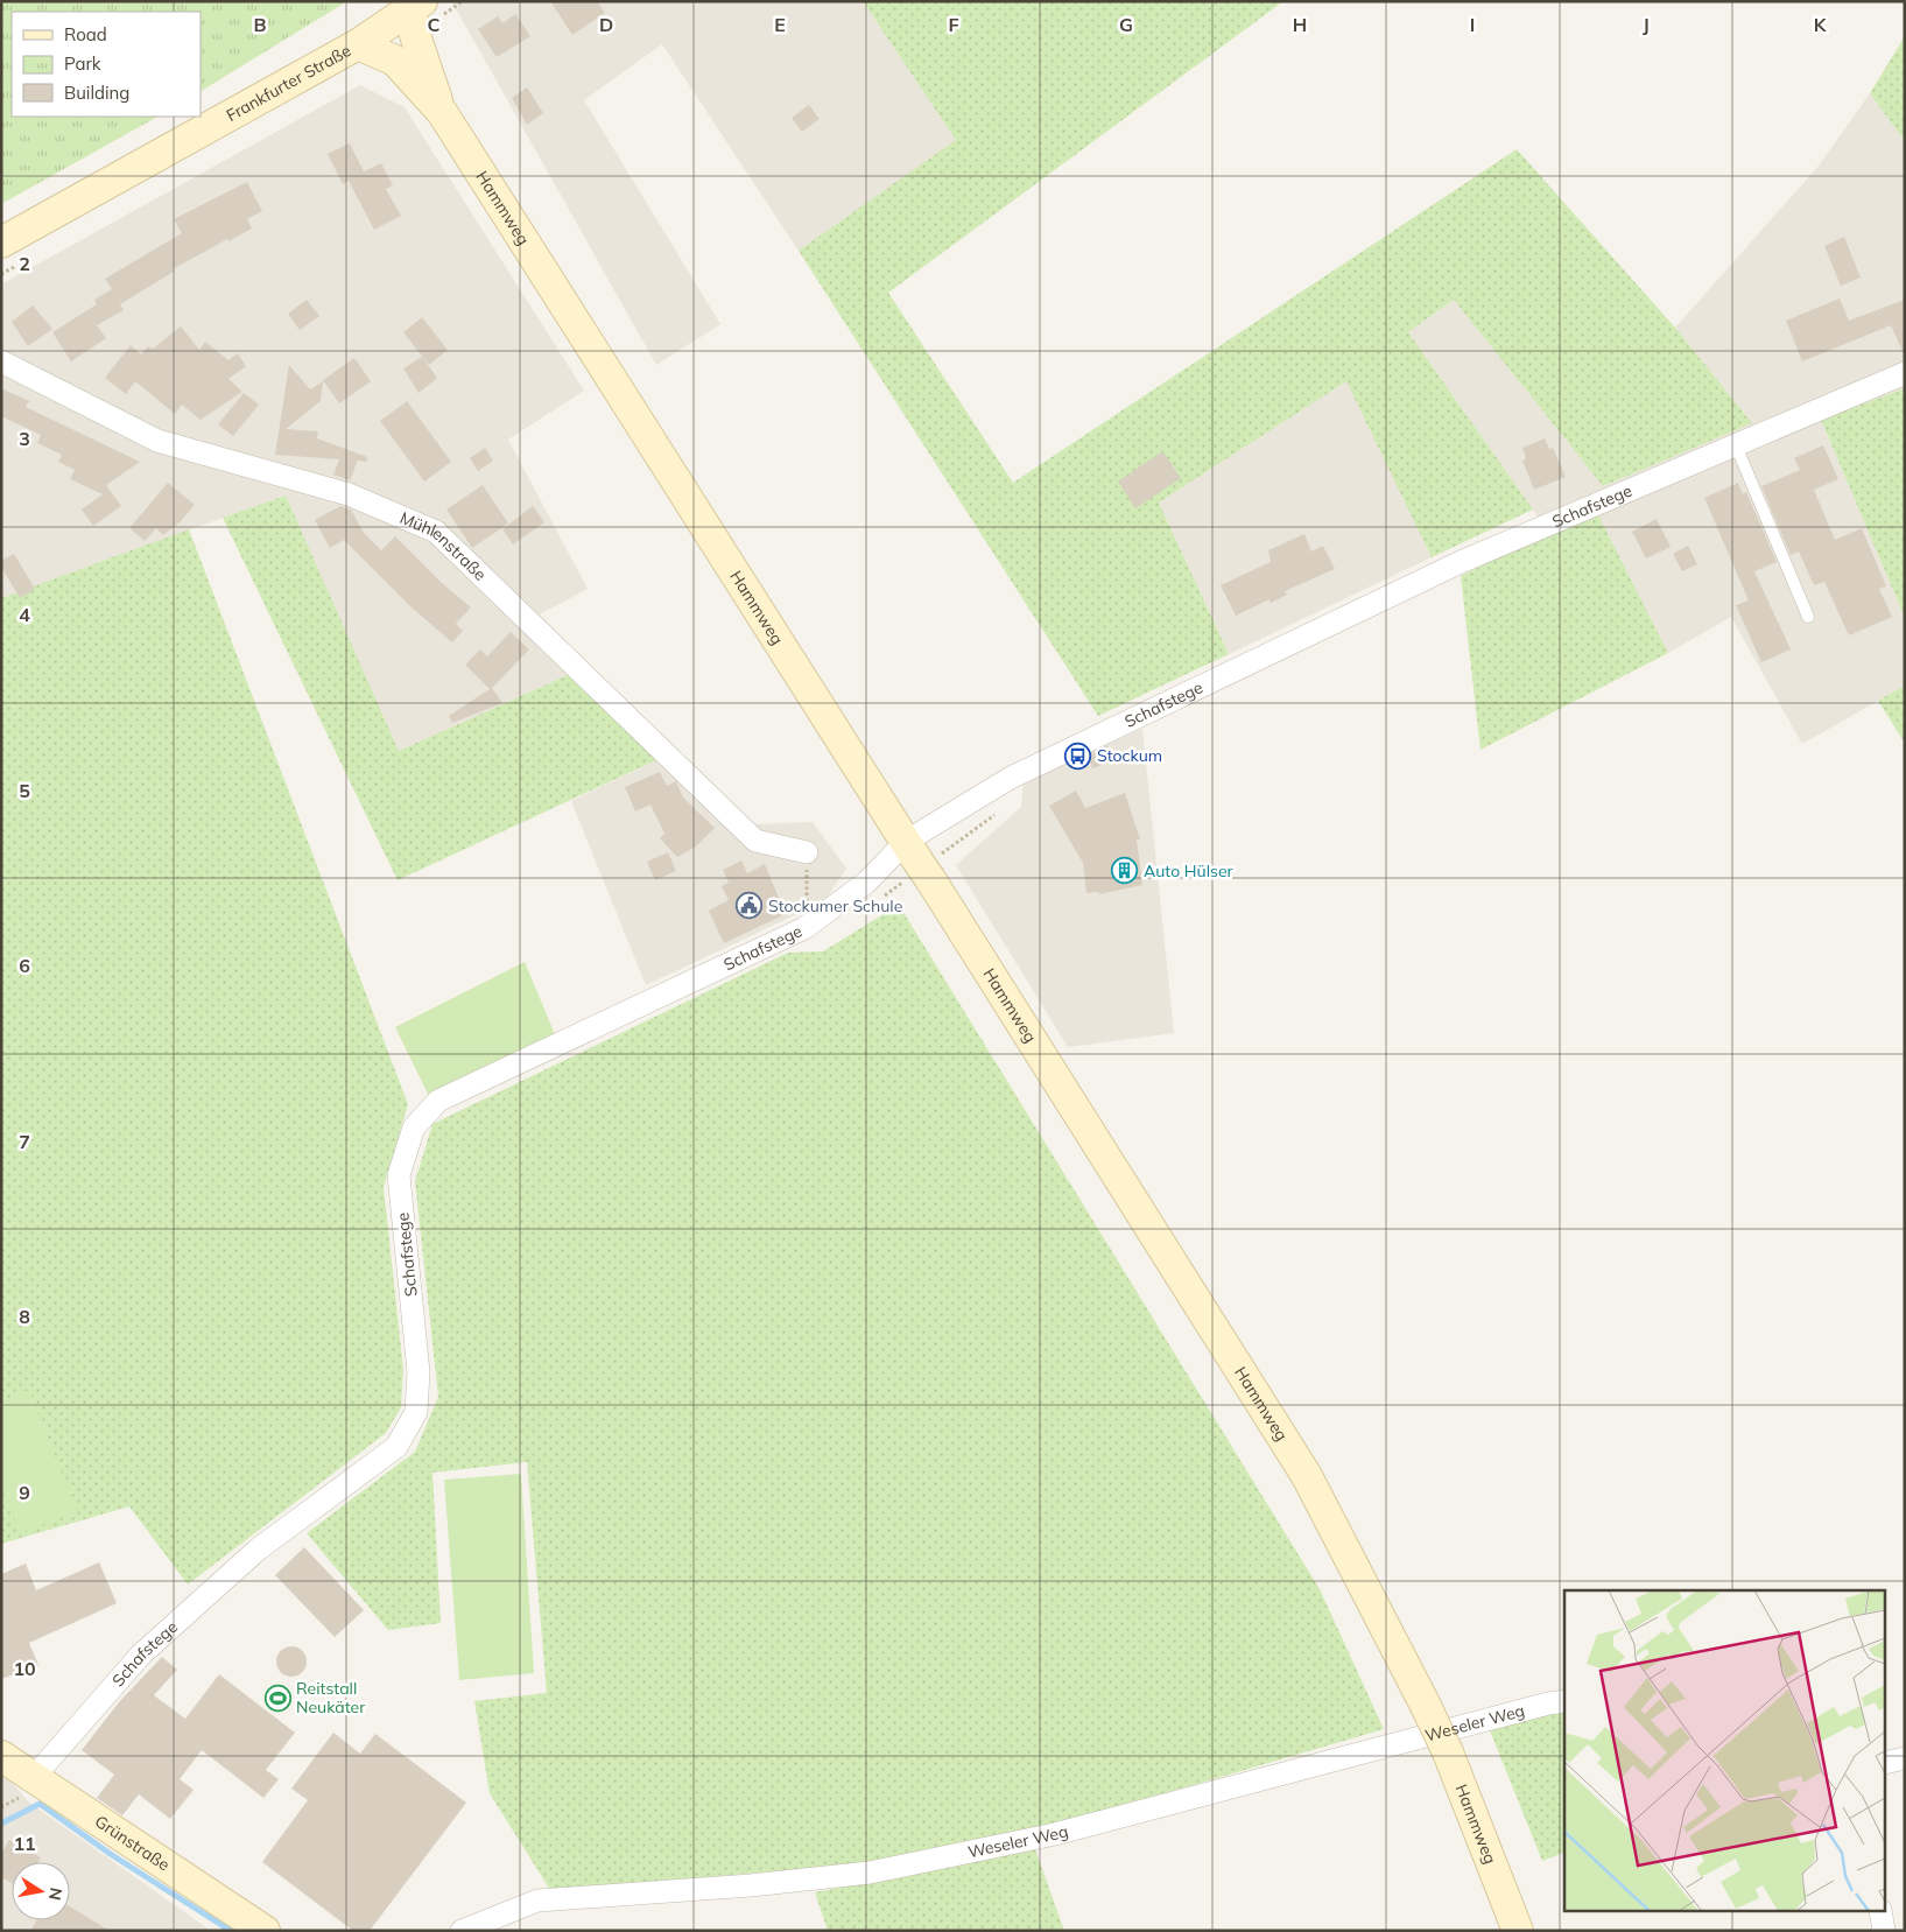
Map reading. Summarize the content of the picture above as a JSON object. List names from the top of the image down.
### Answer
{
  "streets": {
    "main road": ["Frankfurter Straße", "Hammweg", "Grünstraße"],
    "street": ["Schafstege", "Mühlenstraße", "Weseler Weg"]
  },
  "crossings": [
    ["Frankfurter Straße", "Hammweg"],
    ["Hammweg", "Schafstege"],
    ["Schafstege", "Grünstraße"]
  ],
  "places": {
    "bus stop": ["Stockum"],
    "building": ["Auto Hülser"],
    "public building": ["Stockumer Schule"],
    "sports": ["Reitstall Neukäter"]
  },
  "legend": ["Road", "Park", "Building"],
  "north": "right",
  "grid": {
    "columns": [
      "B",
      "C",
      "D",
      "E",
      "F",
      "G",
      "H",
      "I",
      "J",
      "K"
    ],
    "rows": [
      "2",
      "3",
      "4",
      "5",
      "6",
      "7",
      "8",
      "9",
      "10",
      "11"
    ]
  }
}
